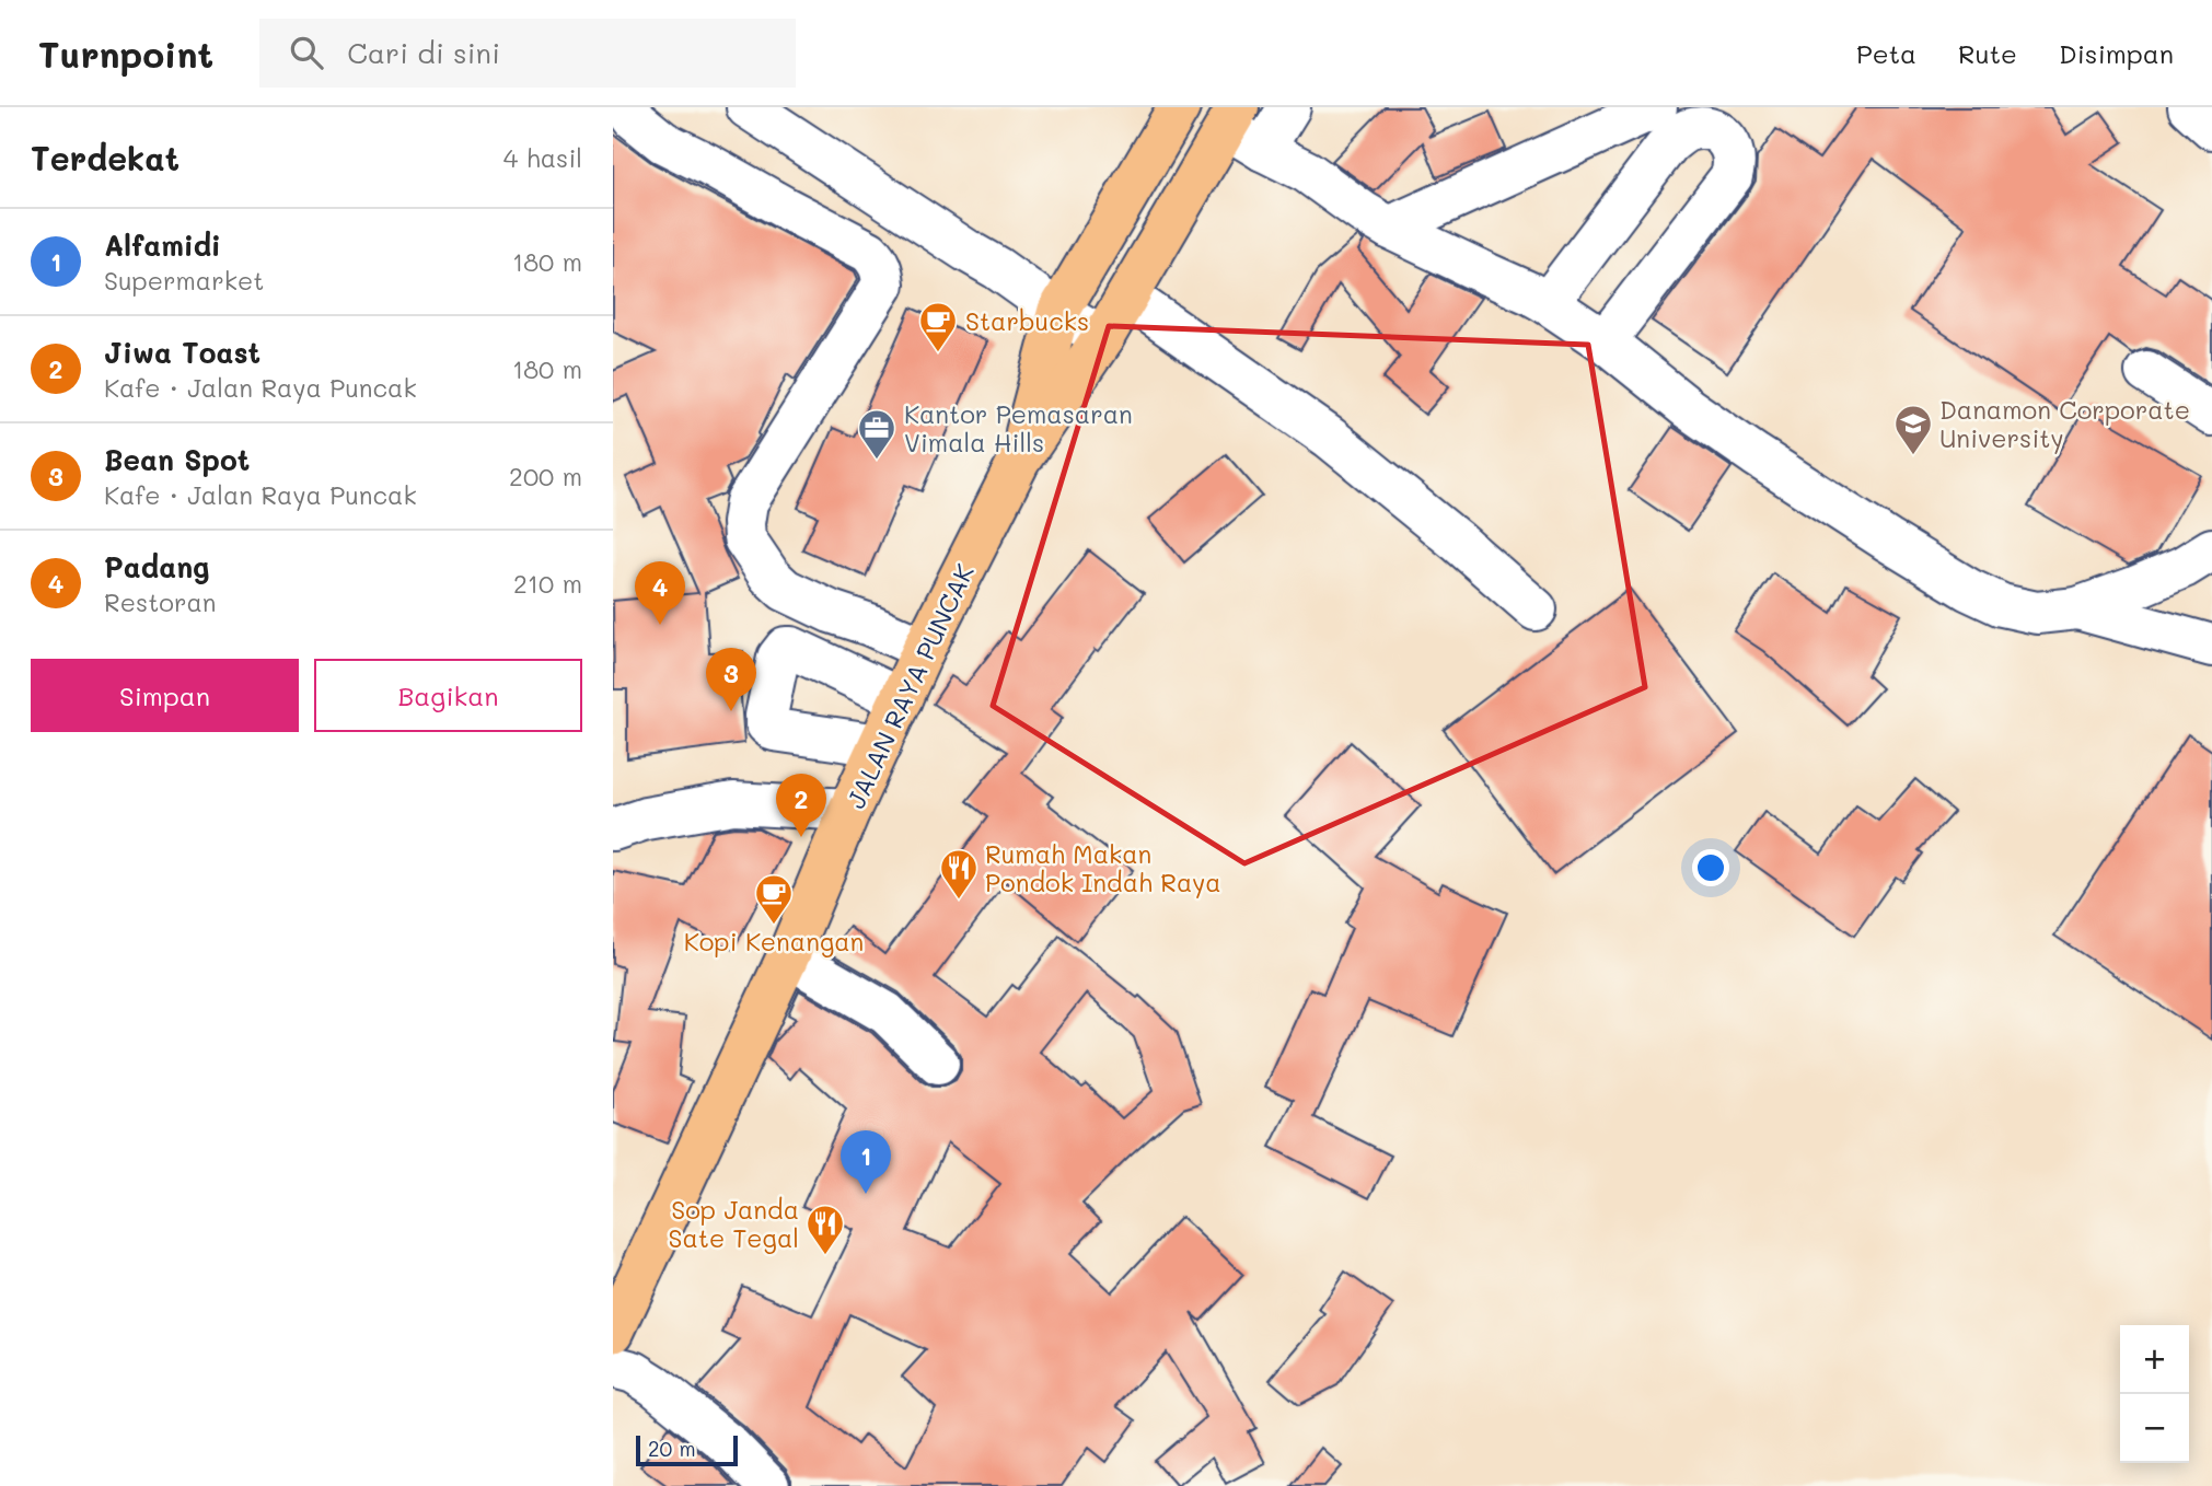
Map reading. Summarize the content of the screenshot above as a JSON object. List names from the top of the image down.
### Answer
{
  "streets": {
    "highway": ["JALAN RAYA PUNCAK"]
  },
  "places": {
    "cafe": ["Starbucks", "Kopi Kenangan"],
    "school or university": ["Danamon Corporate University"],
    "office": ["Kantor Pemasaran Vimala Hills"],
    "restaurant": ["Rumah Makan Pondok Indah Raya", "Sop Janda Sate Tegal"]
  },
  "scale_bar": "20 m",
  "page": {
    "header": "Turnpoint",
    "search": "Cari di sini",
    "nav": ["Peta", "Rute", "Disimpan"],
    "heading": ["Terdekat", "4 hasil"],
    "list": [
      {
        "mark": "1",
        "name": "Alfamidi",
        "note": "Supermarket",
        "value": "180 m"
      },
      {
        "mark": "2",
        "name": "Jiwa Toast",
        "note": "Kafe · Jalan Raya Puncak",
        "value": "180 m"
      },
      {
        "mark": "3",
        "name": "Bean Spot",
        "note": "Kafe · Jalan Raya Puncak",
        "value": "200 m"
      },
      {
        "mark": "4",
        "name": "Padang",
        "note": "Restoran",
        "value": "210 m"
      }
    ],
    "pins": [
      "4",
      "3",
      "2",
      "1"
    ],
    "buttons": ["Simpan", "Bagikan"],
    "map_buttons": ["+", "−"],
    "scale": "20 m"
  }
}
